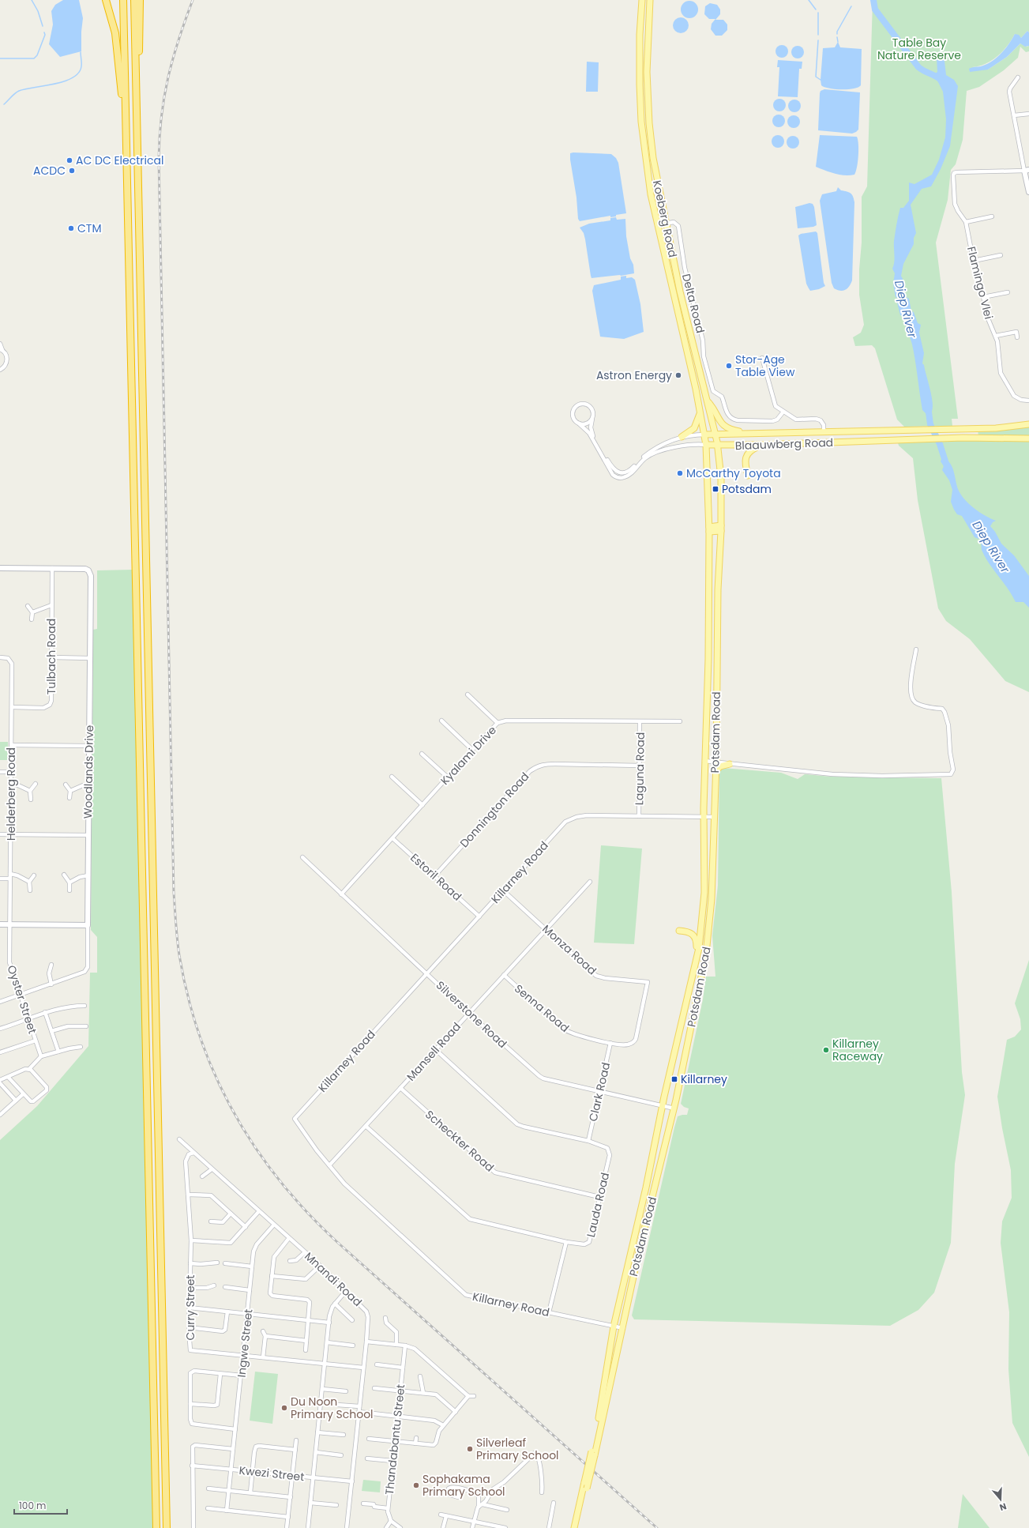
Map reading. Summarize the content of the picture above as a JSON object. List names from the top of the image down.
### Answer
{
  "streets": {
    "main road": ["Koeberg Road", "Blaauwberg Road", "Potsdam Road"],
    "street": [
      "Flamingo Vlei",
      "Delta Road",
      "Tulbach Road",
      "Kyalami Drive",
      "Laguna Road",
      "Woodlands Drive",
      "Helderberg Road",
      "Donnington Road",
      "Killarney Road",
      "Estoril Road",
      "Monza Road",
      "Oyster Street",
      "Senna Road",
      "Silverstone Road",
      "Mansell Road",
      "Clark Road",
      "Scheckter Road",
      "Lauda Road",
      "Mnandi Road",
      "Curry Street",
      "Ingwe Street",
      "Thandabantu Street",
      "Kwezi Street"
    ]
  },
  "crossings": [
    ["Koeberg Road", "Delta Road"],
    ["Koeberg Road", "Blaauwberg Road"],
    ["Koeberg Road", "Potsdam Road"],
    ["Blaauwberg Road", "Potsdam Road"],
    ["Tulbach Road", "Woodlands Drive"],
    ["Tulbach Road", "Helderberg Road"],
    ["Potsdam Road", "Killarney Road"],
    ["Potsdam Road", "Silverstone Road"],
    ["Kyalami Drive", "Laguna Road"],
    ["Kyalami Drive", "Estoril Road"],
    ["Kyalami Drive", "Silverstone Road"],
    ["Laguna Road", "Donnington Road"],
    ["Laguna Road", "Killarney Road"],
    ["Helderberg Road", "Oyster Street"],
    ["Donnington Road", "Estoril Road"],
    ["Killarney Road", "Estoril Road"],
    ["Killarney Road", "Monza Road"],
    ["Killarney Road", "Silverstone Road"],
    ["Killarney Road", "Mansell Road"],
    ["Monza Road", "Senna Road"],
    ["Monza Road", "Mansell Road"],
    ["Senna Road", "Mansell Road"],
    ["Senna Road", "Clark Road"],
    ["Silverstone Road", "Mansell Road"],
    ["Silverstone Road", "Clark Road"],
    ["Mansell Road", "Scheckter Road"],
    ["Mansell Road", "Lauda Road"],
    ["Clark Road", "Lauda Road"],
    ["Scheckter Road", "Lauda Road"],
    ["Mnandi Road", "Curry Street"],
    ["Mnandi Road", "Ingwe Street"],
    ["Mnandi Road", "Kwezi Street"],
    ["Curry Street", "Ingwe Street"],
    ["Ingwe Street", "Kwezi Street"]
  ],
  "water": ["Diep River"],
  "parks": ["Table Bay Nature Reserve"],
  "places": {
    "other": [
      "AC DC Electrical",
      "ACDC",
      "CTM",
      "Stor-Age Table View",
      "Astron Energy",
      "McCarthy Toyota",
      "Killarney Raceway",
      "Du Noon Primary School",
      "Silverleaf Primary School",
      "Sophakama Primary School"
    ],
    "transit": ["Potsdam", "Killarney"]
  },
  "scale_bar": "100 m",
  "north": "bottom"
}
